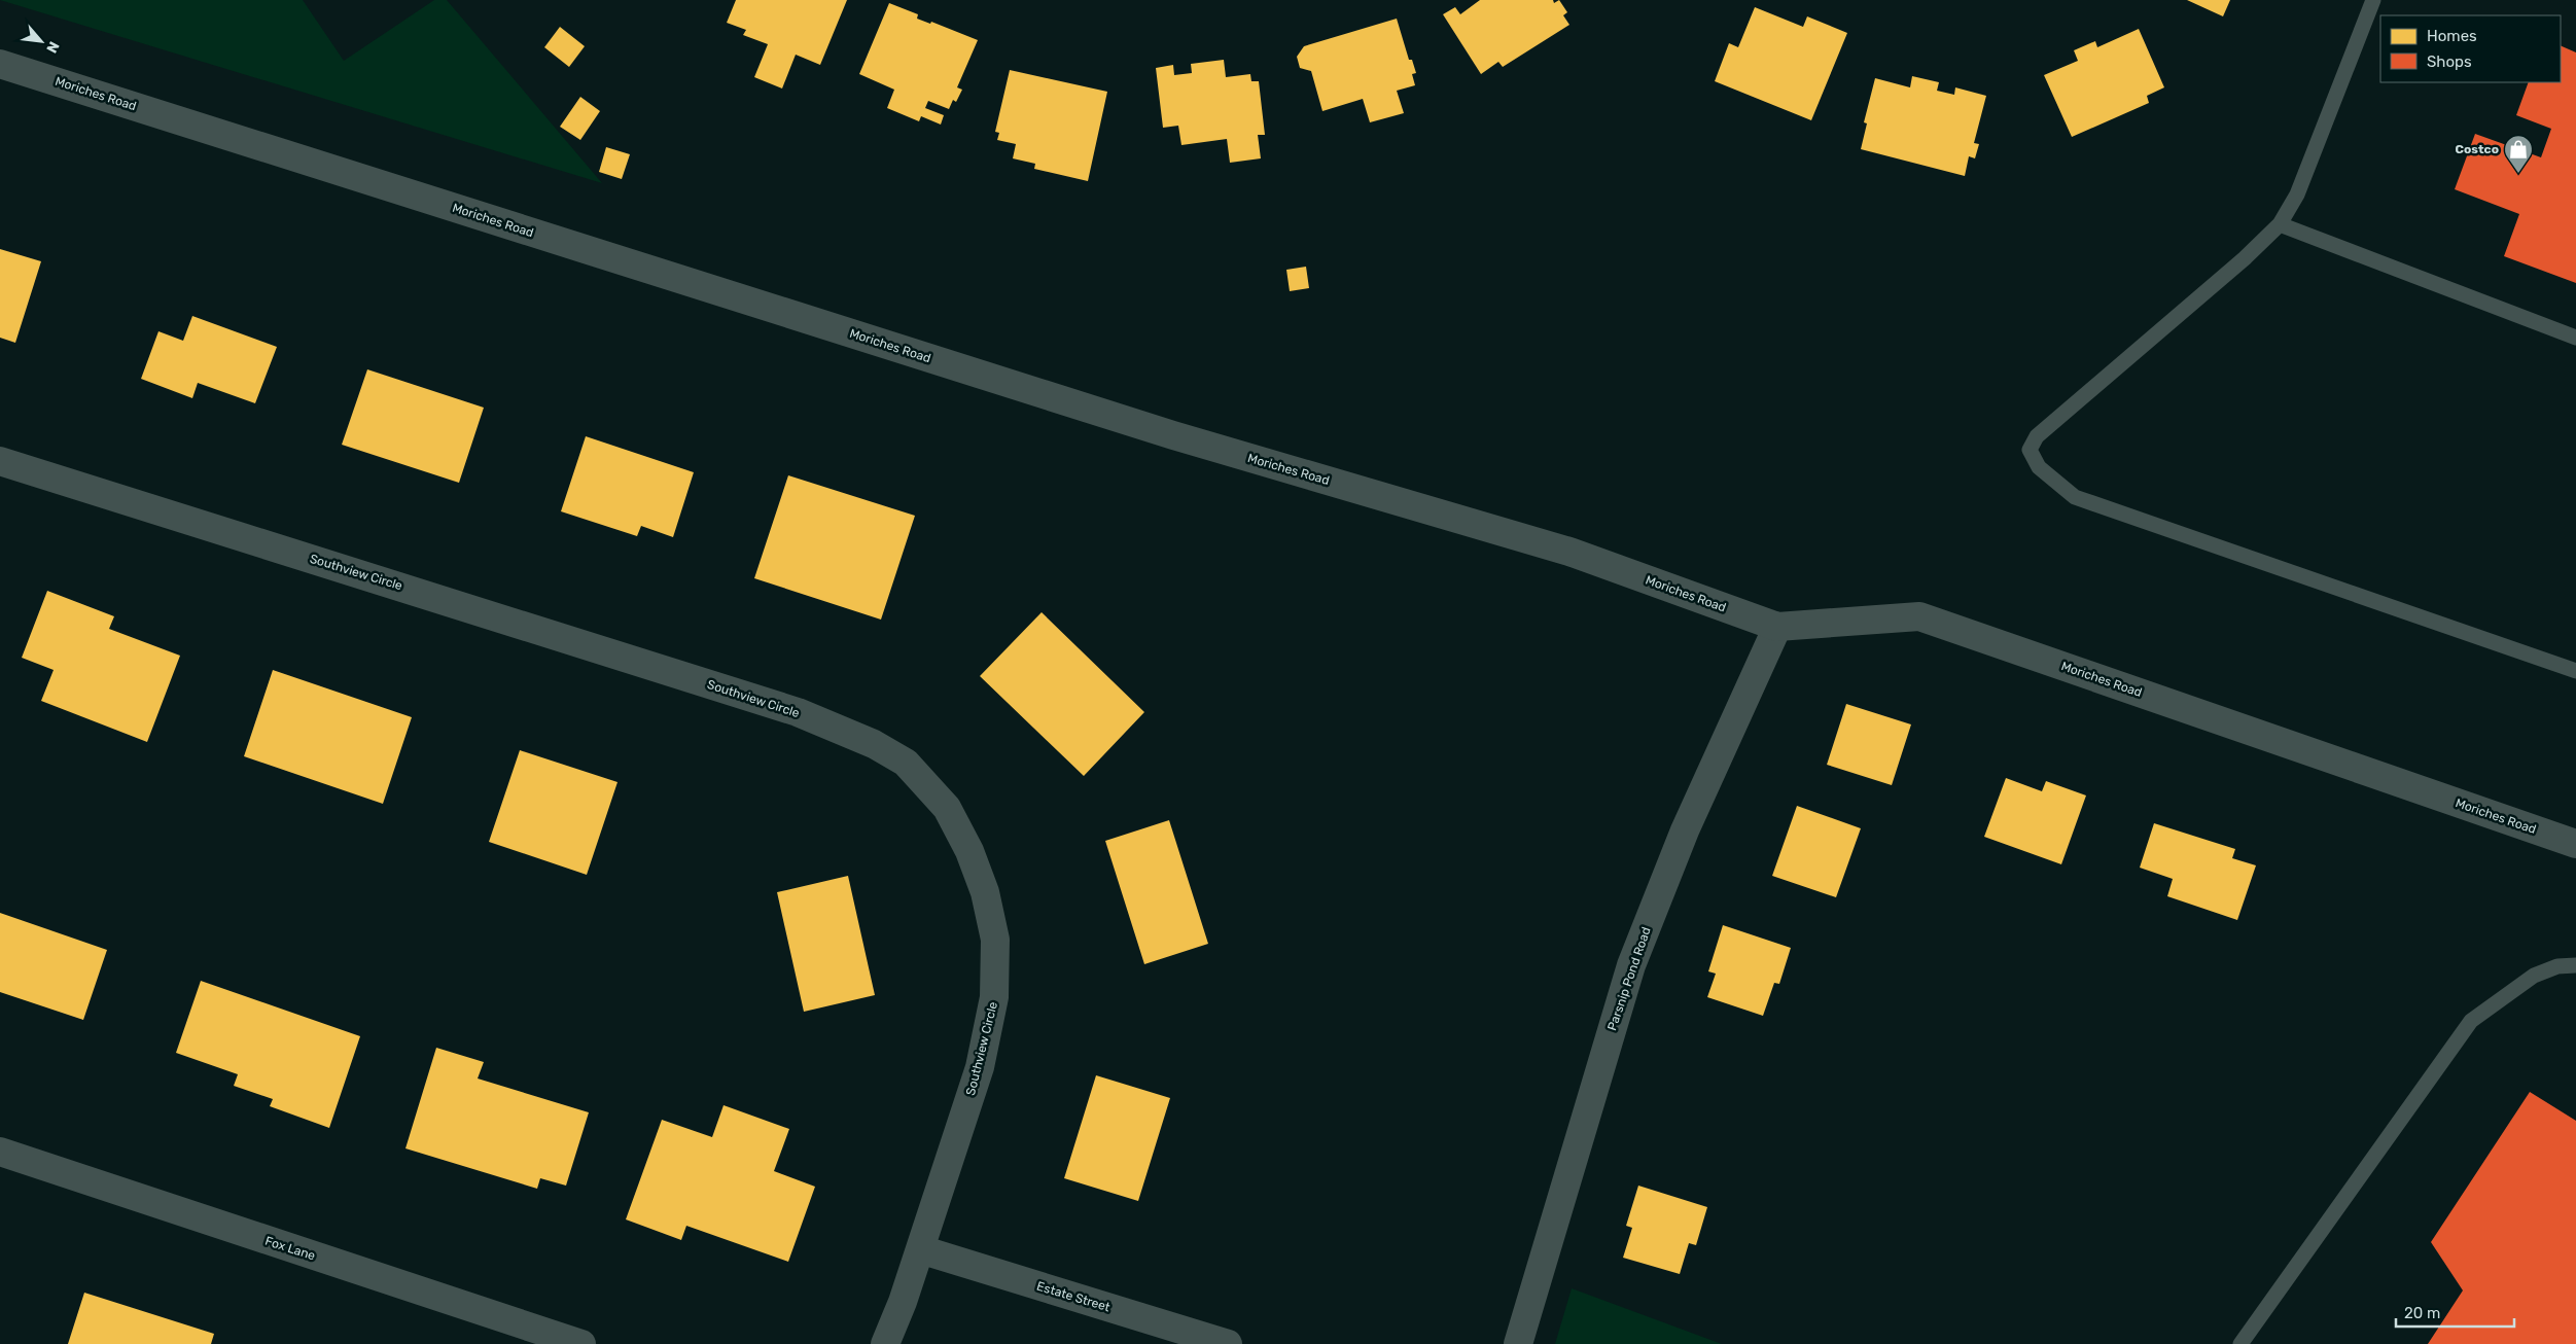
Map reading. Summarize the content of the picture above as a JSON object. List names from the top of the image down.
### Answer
{
  "streets": {
    "street": [
      "Moriches Road",
      "Southview Circle",
      "Parsnip Pond Road",
      "Fox Lane",
      "Estate Street"
    ]
  },
  "crossings": [
    ["Moriches Road", "Parsnip Pond Road"],
    ["Southview Circle", "Estate Street"]
  ],
  "places": {
    "shop": ["Costco"]
  },
  "legend": ["Homes", "Shops"],
  "scale_bar": "20 m",
  "north": "bottom right"
}
